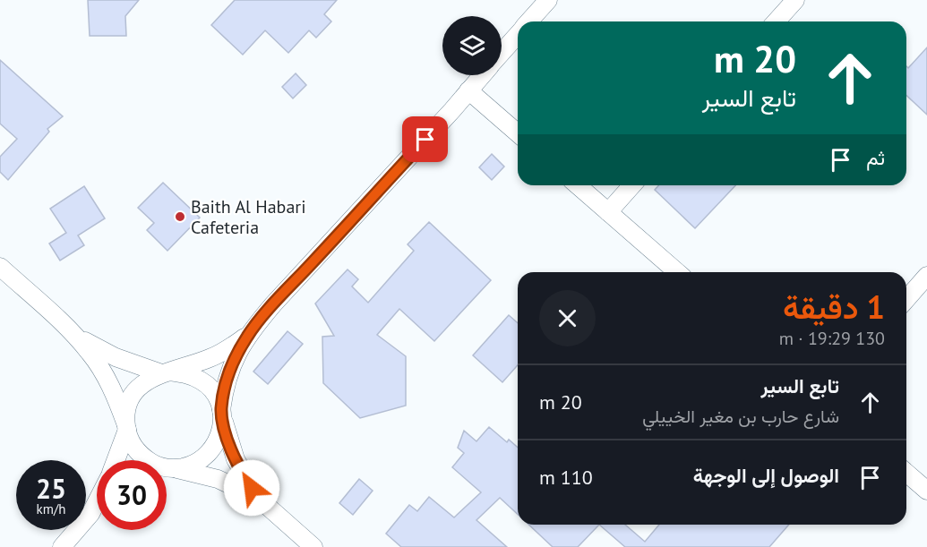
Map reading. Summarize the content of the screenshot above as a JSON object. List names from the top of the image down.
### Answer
{
  "places": ["Baith Al Habari Cafeteria"],
  "page": {
    "turn": ["20 m", "تابع السير"],
    "then": "ثم",
    "heading": ["1 دقيقة", "130 m · 19:29"],
    "list": [
      {
        "name": "تابع السير",
        "note": "شارع حارب بن مغير الخييلي",
        "value": "20 m"
      },
      {
        "name": "الوصول إلى الوجهة",
        "value": "110 m"
      }
    ],
    "speed": "25 km/h",
    "limit": "30"
  }
}
